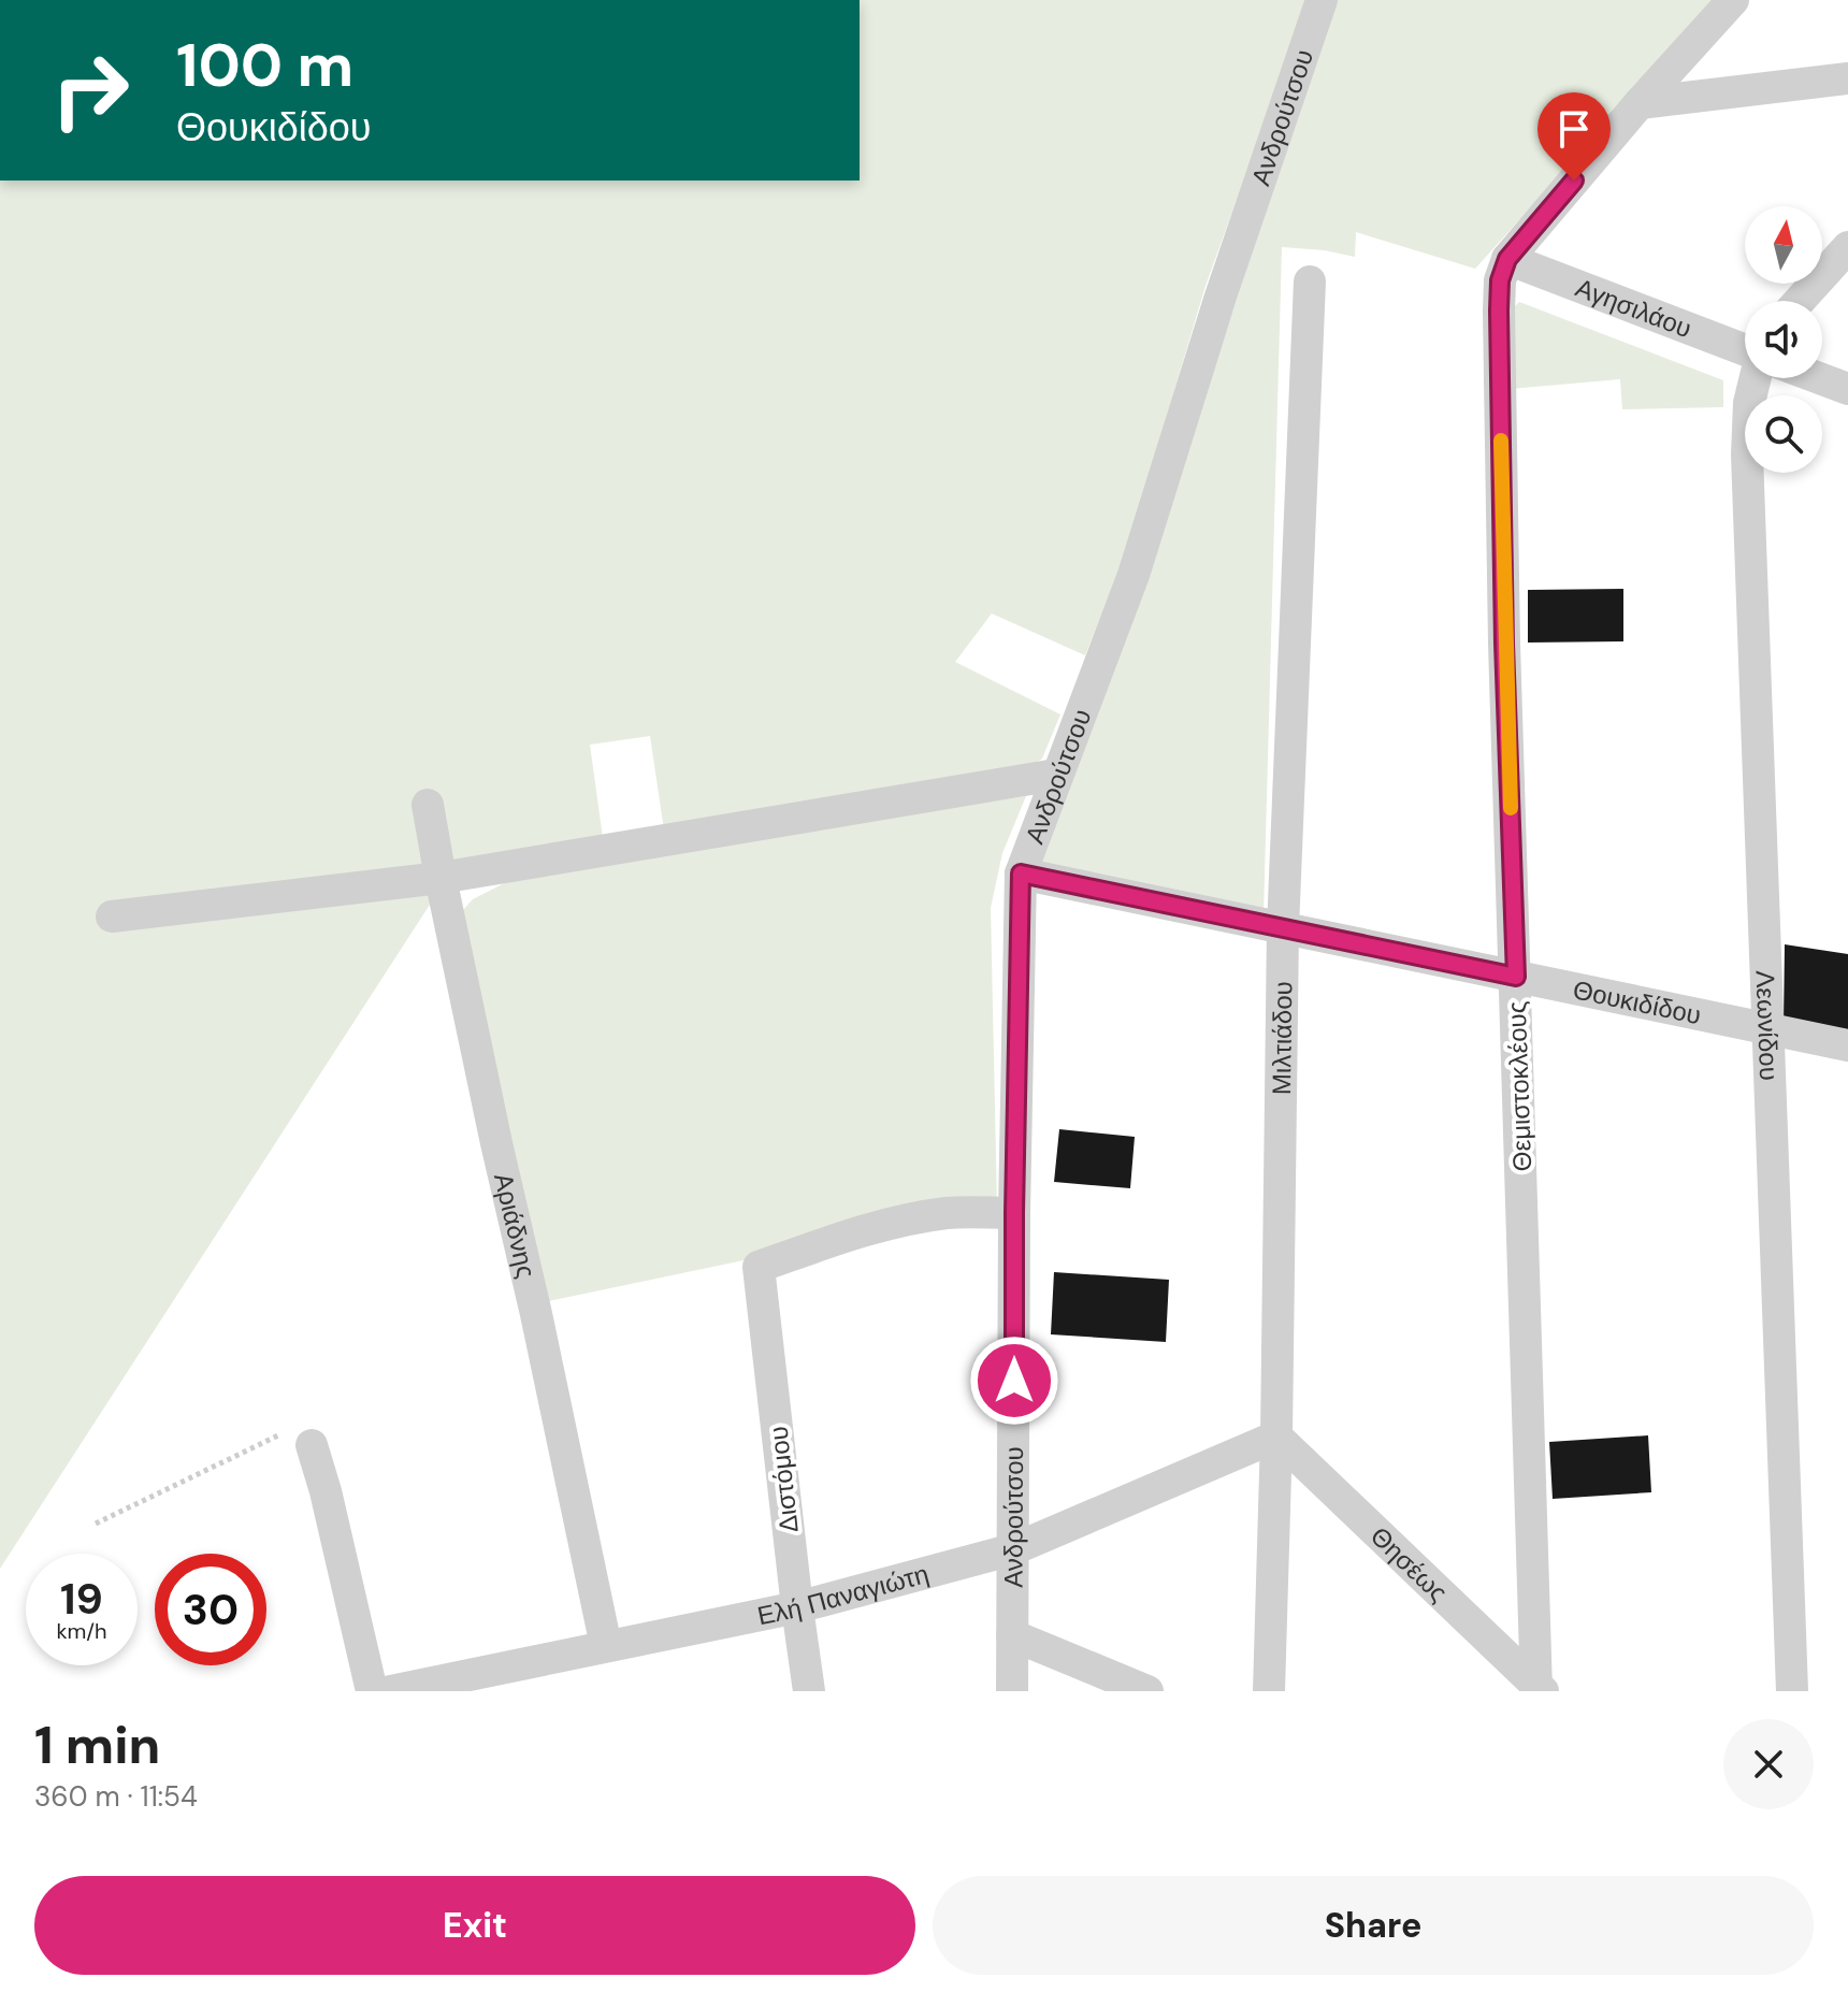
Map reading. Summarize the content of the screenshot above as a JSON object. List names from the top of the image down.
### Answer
{
  "streets": {
    "street": [
      "Ανδρούτσου",
      "Αγησιλάου",
      "Θουκιδίδου",
      "Λεωνίδου",
      "Μιλτιάδου",
      "Θεμιστοκλέους",
      "Αριάδνης",
      "Διστόμου",
      "Θησέως",
      "Ελή Παναγιώτη"
    ]
  },
  "crossings": [
    ["Ανδρούτσου", "Θουκιδίδου"],
    ["Ανδρούτσου", "Διστόμου"],
    ["Ανδρούτσου", "Ελή Παναγιώτη"],
    ["Αγησιλάου", "Θεμιστοκλέους"],
    ["Θουκιδίδου", "Λεωνίδου"],
    ["Θουκιδίδου", "Μιλτιάδου"],
    ["Θουκιδίδου", "Θεμιστοκλέους"],
    ["Μιλτιάδου", "Θησέως"],
    ["Μιλτιάδου", "Ελή Παναγιώτη"],
    ["Θεμιστοκλέους", "Θησέως"],
    ["Αριάδνης", "Ελή Παναγιώτη"],
    ["Διστόμου", "Ελή Παναγιώτη"],
    ["Θησέως", "Ελή Παναγιώτη"]
  ],
  "north": "top",
  "page": {
    "turn": ["100 m", "Θουκιδίδου"],
    "speed": "19 km/h",
    "limit": "30",
    "heading": ["1 min", "360 m · 11:54"],
    "buttons": ["Exit", "Share"]
  }
}
